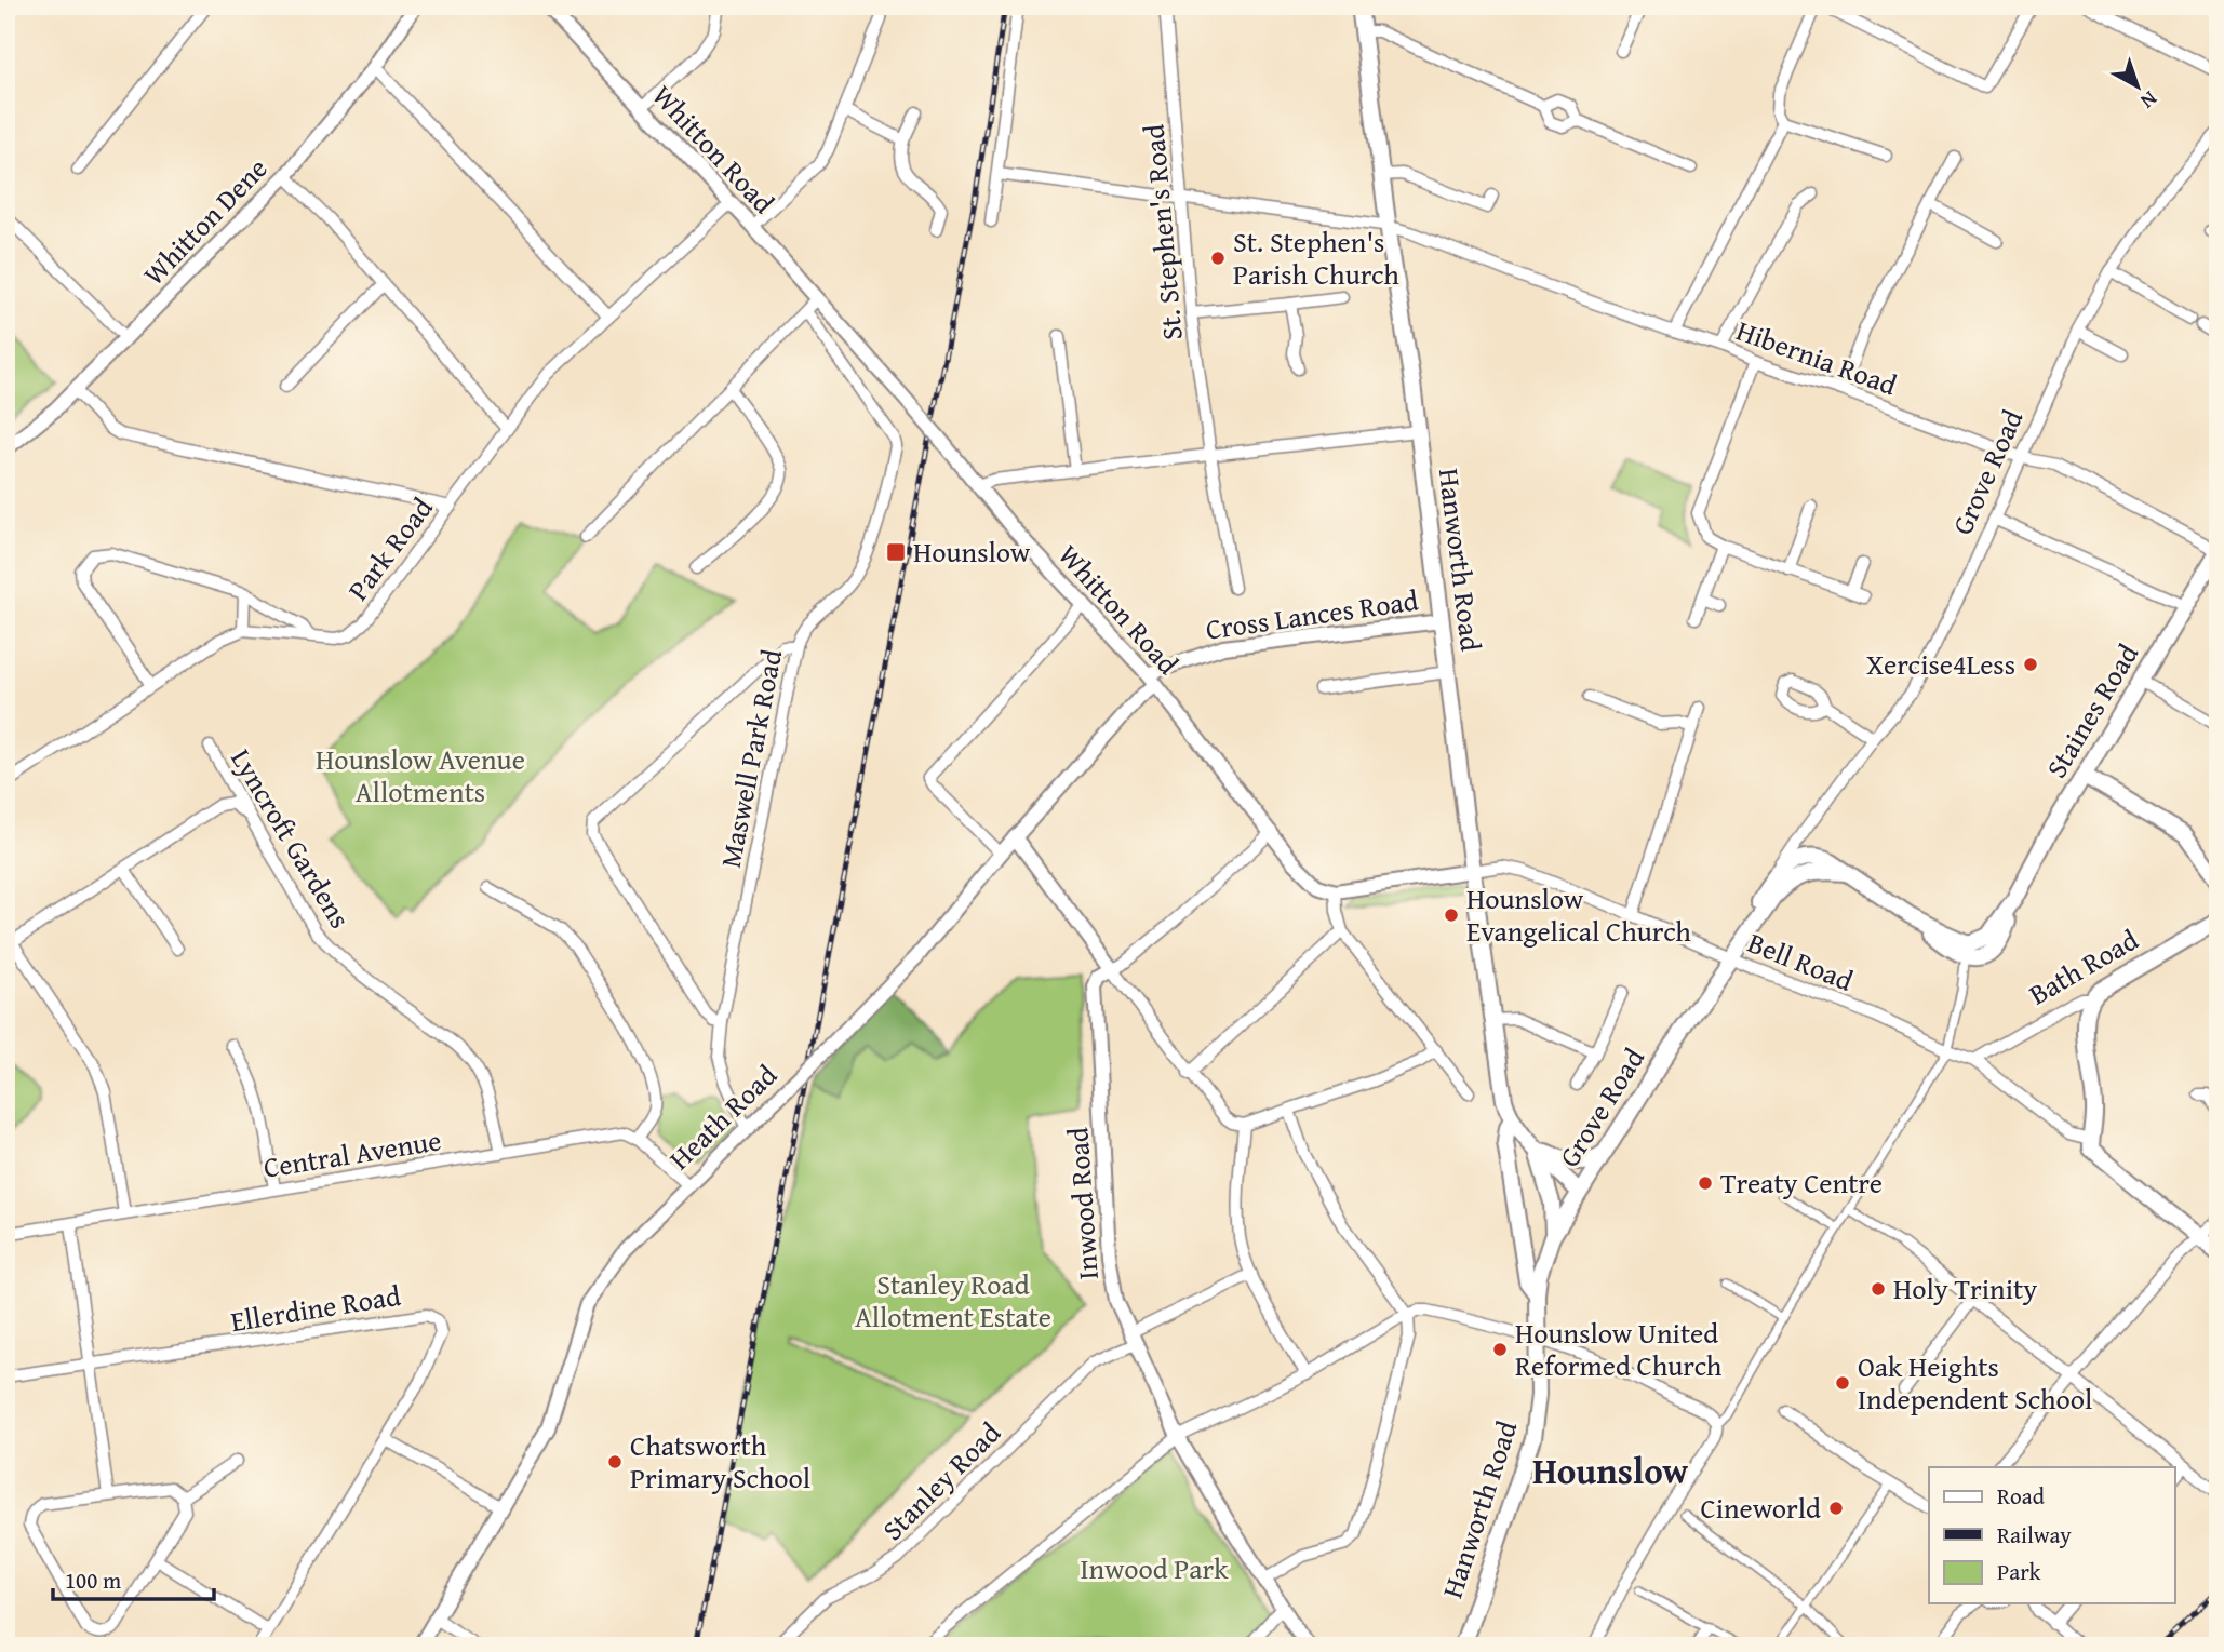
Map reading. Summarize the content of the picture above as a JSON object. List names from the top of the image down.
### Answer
{
  "streets": {
    "main road": [
      "Grove Road",
      "Hanworth Road",
      "Staines Road",
      "Bath Road"
    ],
    "street": [
      "Whitton Road",
      "Whitton Dene",
      "St. Stephen's Road",
      "Hibernia Road",
      "Park Road",
      "Cross Lances Road",
      "Maswell Park Road",
      "Lyncroft Gardens",
      "Bell Road",
      "Heath Road",
      "Central Avenue",
      "Inwood Road",
      "Ellerdine Road",
      "Stanley Road"
    ]
  },
  "crossings": [
    ["Whitton Road", "Park Road"],
    ["Whitton Road", "Cross Lances Road"],
    ["Whitton Road", "Heath Road"],
    ["St. Stephen's Road", "Hibernia Road"],
    ["Hibernia Road", "Grove Road"],
    ["Hibernia Road", "Hanworth Road"],
    ["Hibernia Road", "Staines Road"],
    ["Grove Road", "Hanworth Road"],
    ["Grove Road", "Bell Road"],
    ["Hanworth Road", "Cross Lances Road"],
    ["Hanworth Road", "Bell Road"],
    ["Cross Lances Road", "Heath Road"],
    ["Maswell Park Road", "Heath Road"],
    ["Lyncroft Gardens", "Central Avenue"],
    ["Bell Road", "Bath Road"],
    ["Inwood Road", "Stanley Road"]
  ],
  "districts": ["Hounslow"],
  "parks": ["Hounslow Avenue Allotments", "Stanley Road Allotment Estate", "Inwood Park"],
  "places": {
    "other": [
      "St. Stephen's Parish Church",
      "Xercise4Less",
      "Hounslow Evangelical Church",
      "Treaty Centre",
      "Holy Trinity",
      "Hounslow United Reformed Church",
      "Oak Heights Independent School",
      "Chatsworth Primary School",
      "Cineworld"
    ],
    "transit": ["Hounslow"]
  },
  "legend": ["Road", "Railway", "Park"],
  "scale_bar": "100 m",
  "north": "bottom right"
}
